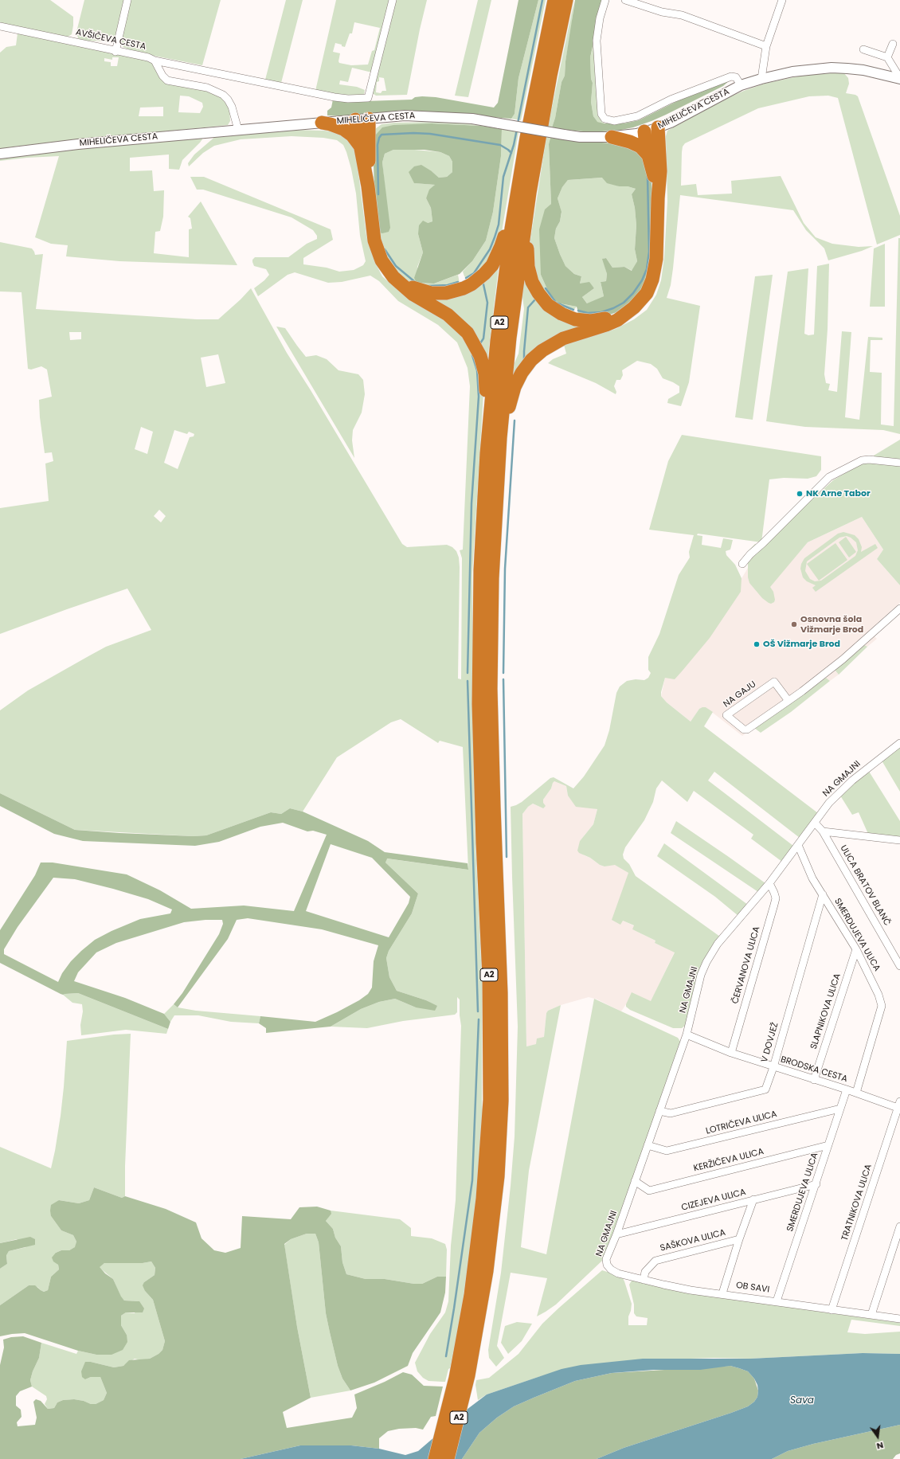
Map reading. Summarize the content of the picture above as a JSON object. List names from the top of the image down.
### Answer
{
  "streets": {
    "highway": ["A2"],
    "street": [
      "AVŠIČEVA CESTA",
      "MIHELIČEVA CESTA",
      "NA GAJU",
      "NA GMAJNI",
      "ULICA BRATOV BLANČ",
      "SMERDUJEVA ULICA",
      "ČERVANOVA ULICA",
      "SLAPNIKOVA ULICA",
      "V DOVJEŽ",
      "BRODSKA CESTA",
      "LOTRIČEVA ULICA",
      "KERŽIČEVA ULICA",
      "CIZEJEVA ULICA",
      "TRATNIKOVA ULICA",
      "SAŠKOVA ULICA",
      "OB SAVI"
    ]
  },
  "crossings": [
    ["AVŠIČEVA CESTA", "MIHELIČEVA CESTA"],
    ["NA GMAJNI", "ULICA BRATOV BLANČ"],
    ["NA GMAJNI", "SMERDUJEVA ULICA"],
    ["NA GMAJNI", "ČERVANOVA ULICA"],
    ["NA GMAJNI", "V DOVJEŽ"],
    ["NA GMAJNI", "BRODSKA CESTA"],
    ["NA GMAJNI", "LOTRIČEVA ULICA"],
    ["NA GMAJNI", "KERŽIČEVA ULICA"],
    ["NA GMAJNI", "CIZEJEVA ULICA"],
    ["NA GMAJNI", "OB SAVI"],
    ["SMERDUJEVA ULICA", "SLAPNIKOVA ULICA"],
    ["SMERDUJEVA ULICA", "V DOVJEŽ"],
    ["SMERDUJEVA ULICA", "BRODSKA CESTA"],
    ["SMERDUJEVA ULICA", "LOTRIČEVA ULICA"],
    ["SMERDUJEVA ULICA", "KERŽIČEVA ULICA"],
    ["SMERDUJEVA ULICA", "CIZEJEVA ULICA"],
    ["SMERDUJEVA ULICA", "OB SAVI"],
    ["ČERVANOVA ULICA", "BRODSKA CESTA"],
    ["SLAPNIKOVA ULICA", "BRODSKA CESTA"],
    ["V DOVJEŽ", "BRODSKA CESTA"],
    ["BRODSKA CESTA", "TRATNIKOVA ULICA"],
    ["TRATNIKOVA ULICA", "OB SAVI"],
    ["SAŠKOVA ULICA", "OB SAVI"]
  ],
  "water": ["Sava"],
  "places": ["NK Arne Tabor", "Osnovna šola Vižmarje Brod", "OŠ Vižmarje Brod"],
  "north": "bottom"
}
